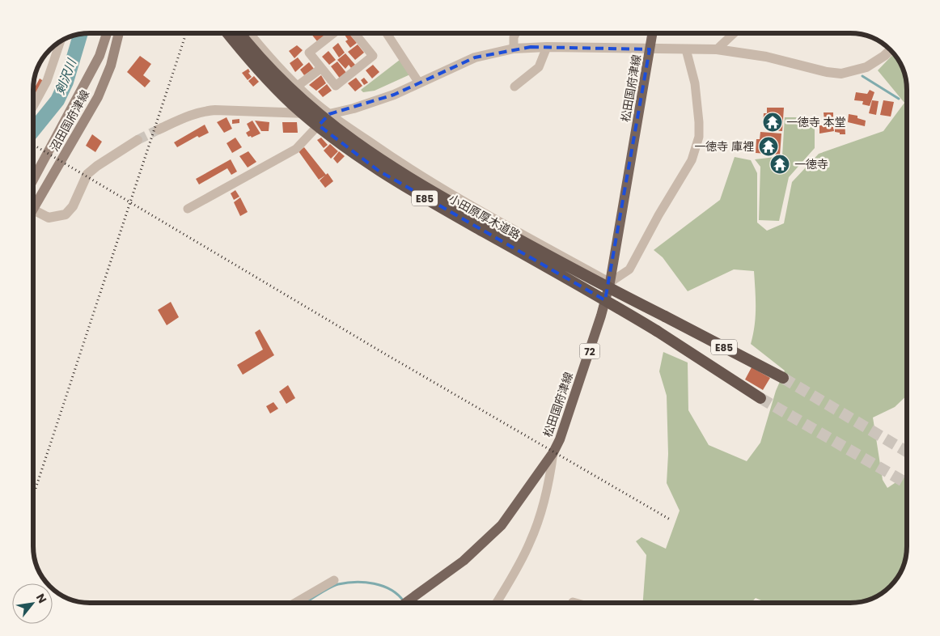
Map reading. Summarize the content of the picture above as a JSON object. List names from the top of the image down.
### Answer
{
  "streets": {
    "highway": ["E85", "小田原厚木道路"],
    "main road": ["松田国府津線", "沼田国府津線", "72"]
  },
  "water": ["剣沢川"],
  "places": {
    "temple": ["一徳寺 本堂", "一徳寺 庫裡", "一徳寺"]
  },
  "north": "top right"
}
